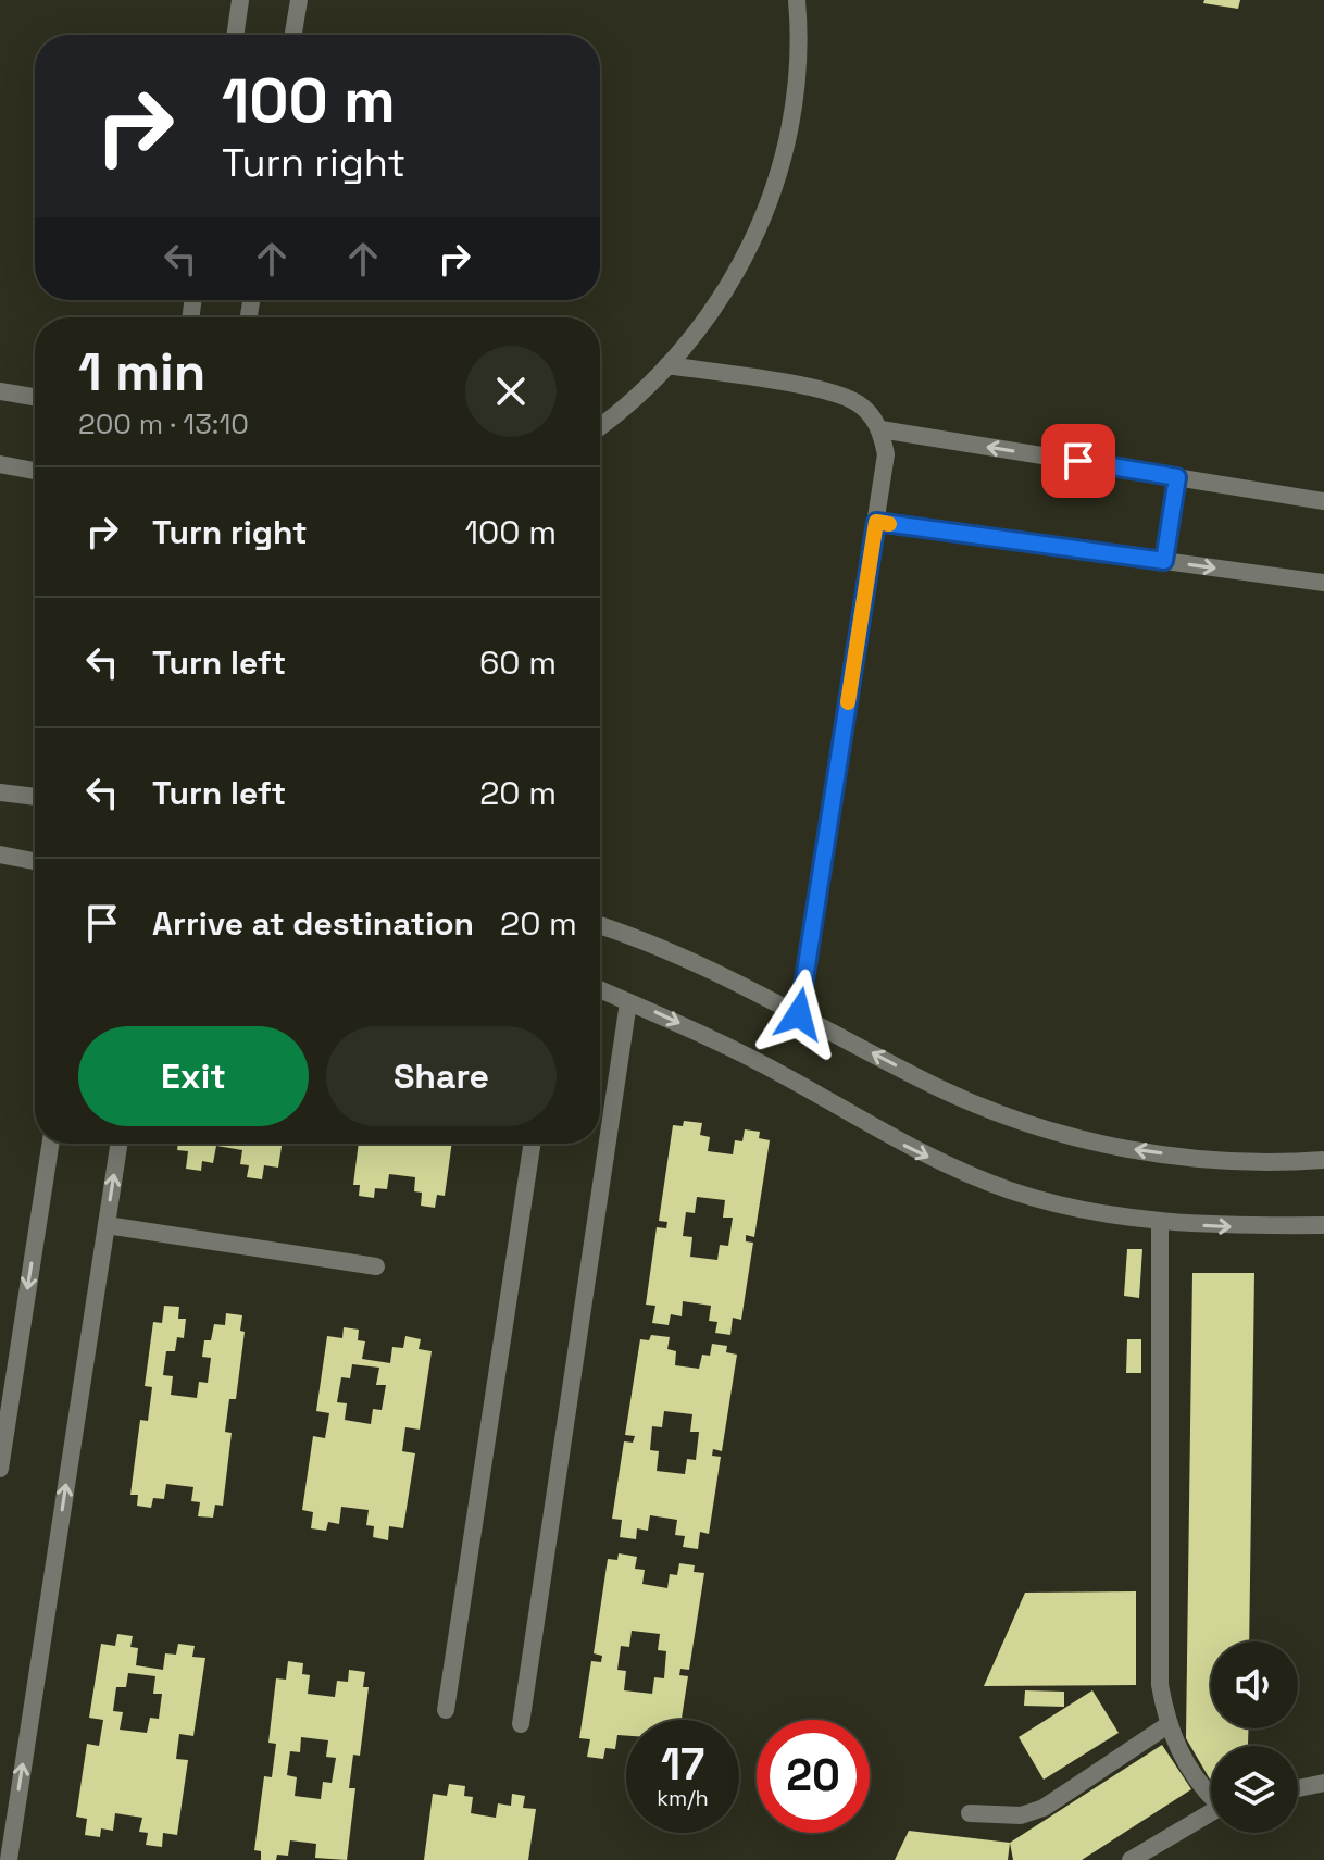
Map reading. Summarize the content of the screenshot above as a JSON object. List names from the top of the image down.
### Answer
{
  "page": {
    "turn": ["100 m", "Turn right"],
    "heading": ["1 min", "200 m · 13:10"],
    "list": [
      {
        "name": "Turn right",
        "value": "100 m"
      },
      {
        "name": "Turn left",
        "value": "60 m"
      },
      {
        "name": "Turn left",
        "value": "20 m"
      },
      {
        "name": "Arrive at destination",
        "value": "20 m"
      }
    ],
    "buttons": ["Exit", "Share"],
    "speed": "17 km/h",
    "limit": "20"
  }
}
